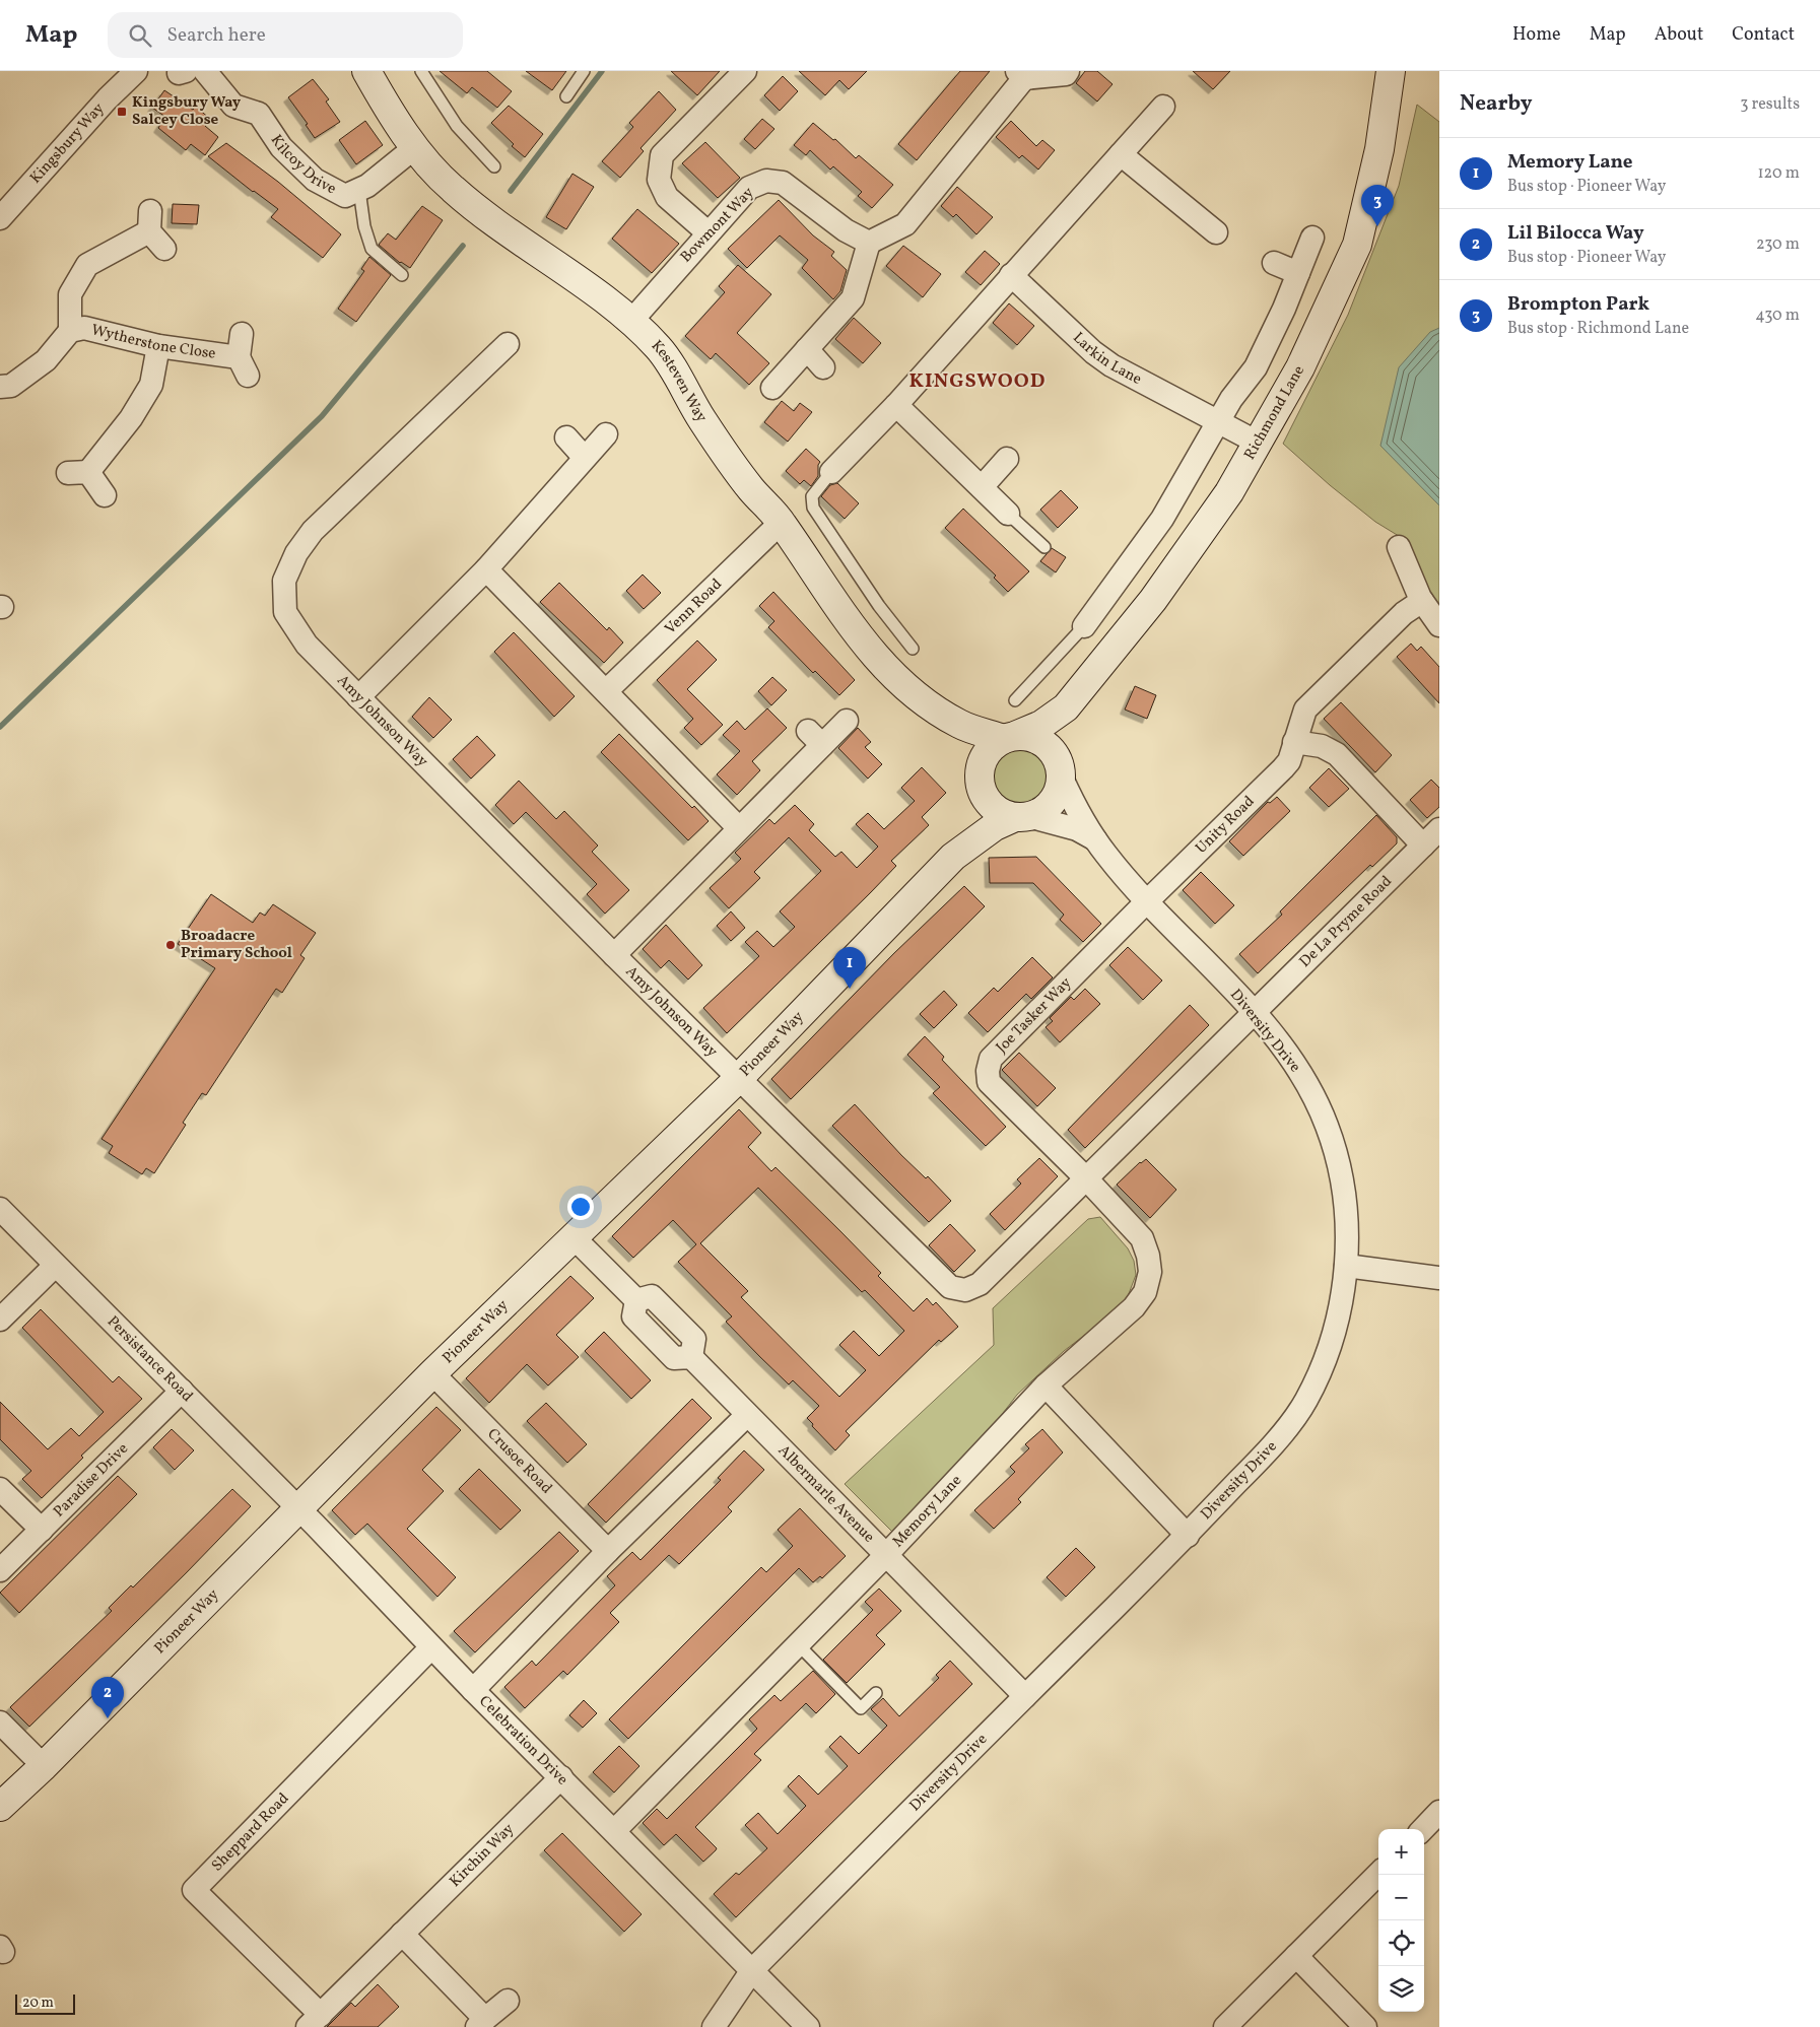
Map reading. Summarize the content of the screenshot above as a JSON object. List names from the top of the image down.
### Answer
{
  "streets": {
    "street": [
      "Kingsbury Way",
      "Kilcoy Drive",
      "Bowmont Way",
      "Wytherstone Close",
      "Larkin Lane",
      "Kesteven Way",
      "Richmond Lane",
      "Venn Road",
      "Amy Johnson Way",
      "Unity Road",
      "De La Pryme Road",
      "Joe Tasker Way",
      "Diversity Drive",
      "Pioneer Way",
      "Persistance Road",
      "Crusoe Road",
      "Paradise Drive",
      "Albermarle Avenue",
      "Memory Lane",
      "Celebration Drive",
      "Sheppard Road",
      "Kirchin Way"
    ]
  },
  "crossings": [
    ["Kilcoy Drive", "Kesteven Way"],
    ["Bowmont Way", "Kesteven Way"],
    ["Larkin Lane", "Richmond Lane"],
    ["Kesteven Way", "Richmond Lane"],
    ["Kesteven Way", "Venn Road"],
    ["Kesteven Way", "Diversity Drive"],
    ["Kesteven Way", "Pioneer Way"],
    ["Richmond Lane", "Diversity Drive"],
    ["Richmond Lane", "Pioneer Way"],
    ["Amy Johnson Way", "Pioneer Way"],
    ["Unity Road", "Joe Tasker Way"],
    ["Unity Road", "Diversity Drive"],
    ["De La Pryme Road", "Diversity Drive"],
    ["Joe Tasker Way", "Diversity Drive"],
    ["Joe Tasker Way", "Memory Lane"],
    ["Diversity Drive", "Pioneer Way"],
    ["Diversity Drive", "Albermarle Avenue"],
    ["Diversity Drive", "Celebration Drive"],
    ["Pioneer Way", "Persistance Road"],
    ["Pioneer Way", "Crusoe Road"],
    ["Pioneer Way", "Albermarle Avenue"],
    ["Pioneer Way", "Celebration Drive"],
    ["Persistance Road", "Paradise Drive"],
    ["Persistance Road", "Celebration Drive"],
    ["Albermarle Avenue", "Memory Lane"],
    ["Memory Lane", "Celebration Drive"],
    ["Celebration Drive", "Sheppard Road"],
    ["Celebration Drive", "Kirchin Way"],
    ["Sheppard Road", "Kirchin Way"]
  ],
  "districts": ["KINGSWOOD"],
  "places": {
    "transit": ["Kingsbury Way Salcey Close"],
    "other": ["Broadacre Primary School"]
  },
  "scale_bar": "20 m",
  "page": {
    "header": "Map",
    "search": "Search here",
    "nav": [
      "Home",
      "Map",
      "About",
      "Contact"
    ],
    "heading": ["Nearby", "3 results"],
    "list": [
      {
        "mark": "1",
        "name": "Memory Lane",
        "note": "Bus stop · Pioneer Way",
        "value": "120 m"
      },
      {
        "mark": "2",
        "name": "Lil Bilocca Way",
        "note": "Bus stop · Pioneer Way",
        "value": "230 m"
      },
      {
        "mark": "3",
        "name": "Brompton Park",
        "note": "Bus stop · Richmond Lane",
        "value": "430 m"
      }
    ],
    "pins": ["3", "1", "2"],
    "map_buttons": ["+", "−"],
    "scale": "20 m"
  }
}
